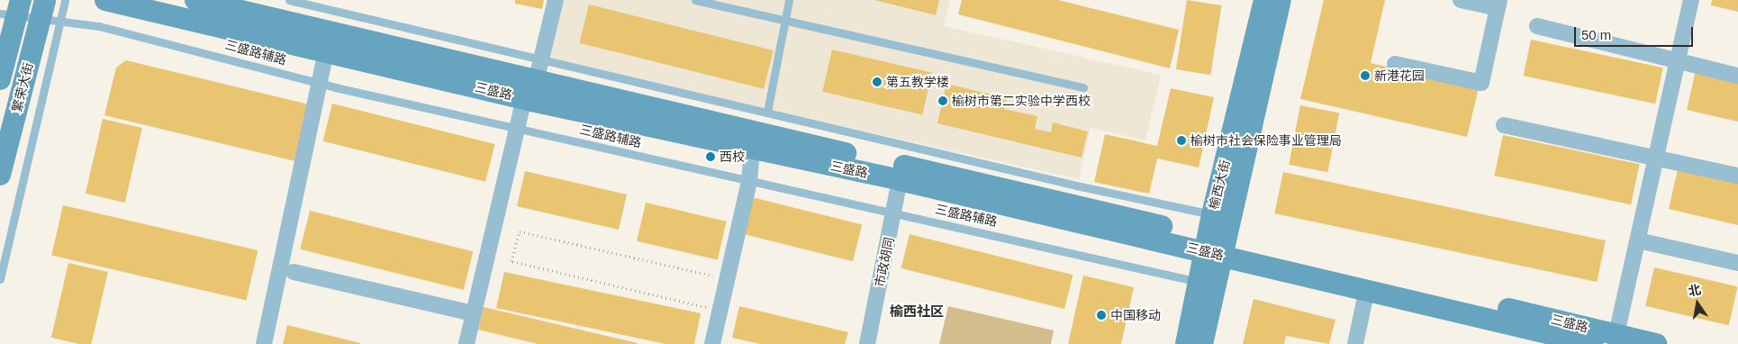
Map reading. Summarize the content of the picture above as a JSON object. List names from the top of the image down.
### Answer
{
  "streets": {
    "main road": ["繁荣大街", "三盛路", "榆西大街"],
    "street": ["市政胡同"],
    "lane": ["三盛路辅路"]
  },
  "crossings": [
    ["三盛路辅路", "繁荣大街"],
    ["三盛路辅路", "榆西大街"],
    ["三盛路辅路", "市政胡同"],
    ["三盛路", "榆西大街"],
    ["三盛路", "市政胡同"]
  ],
  "districts": ["榆西社区"],
  "places": [
    "新港花园",
    "第五教学楼",
    "榆树市第二实验中学西校",
    "榆树市社会保险事业管理局",
    "西校",
    "中国移动"
  ],
  "scale_bar": "50 m",
  "north": "top"
}
